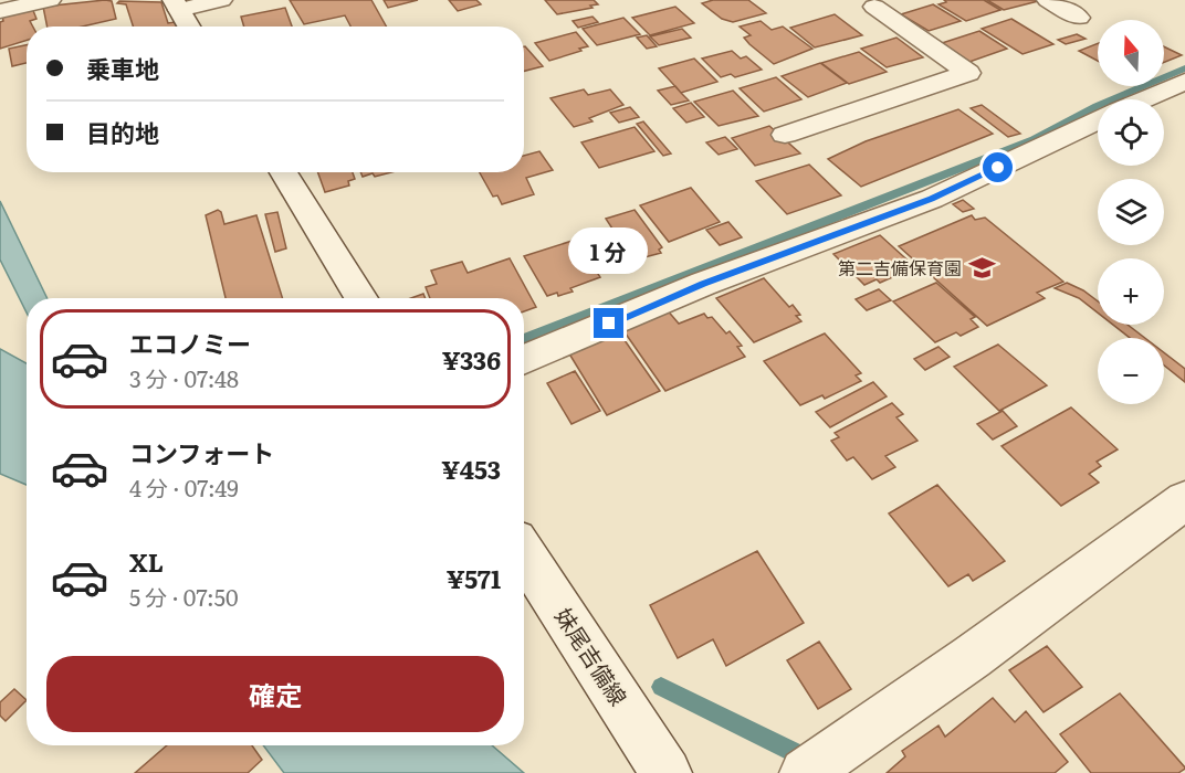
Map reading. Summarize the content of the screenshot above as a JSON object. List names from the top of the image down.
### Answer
{
  "streets": {
    "street": ["妹尾吉備線"]
  },
  "places": {
    "school or university": ["第二吉備保育園"]
  },
  "north": "top",
  "page": {
    "map_buttons": ["+", "−"],
    "banner": ["乗車地", "目的地"],
    "bubble": "1 分",
    "list": [
      {
        "name": "エコノミー",
        "note": "3 分 · 07:48",
        "value": "¥336"
      },
      {
        "name": "コンフォート",
        "note": "4 分 · 07:49",
        "value": "¥453"
      },
      {
        "name": "XL",
        "note": "5 分 · 07:50",
        "value": "¥571"
      }
    ],
    "buttons": "確定"
  }
}
